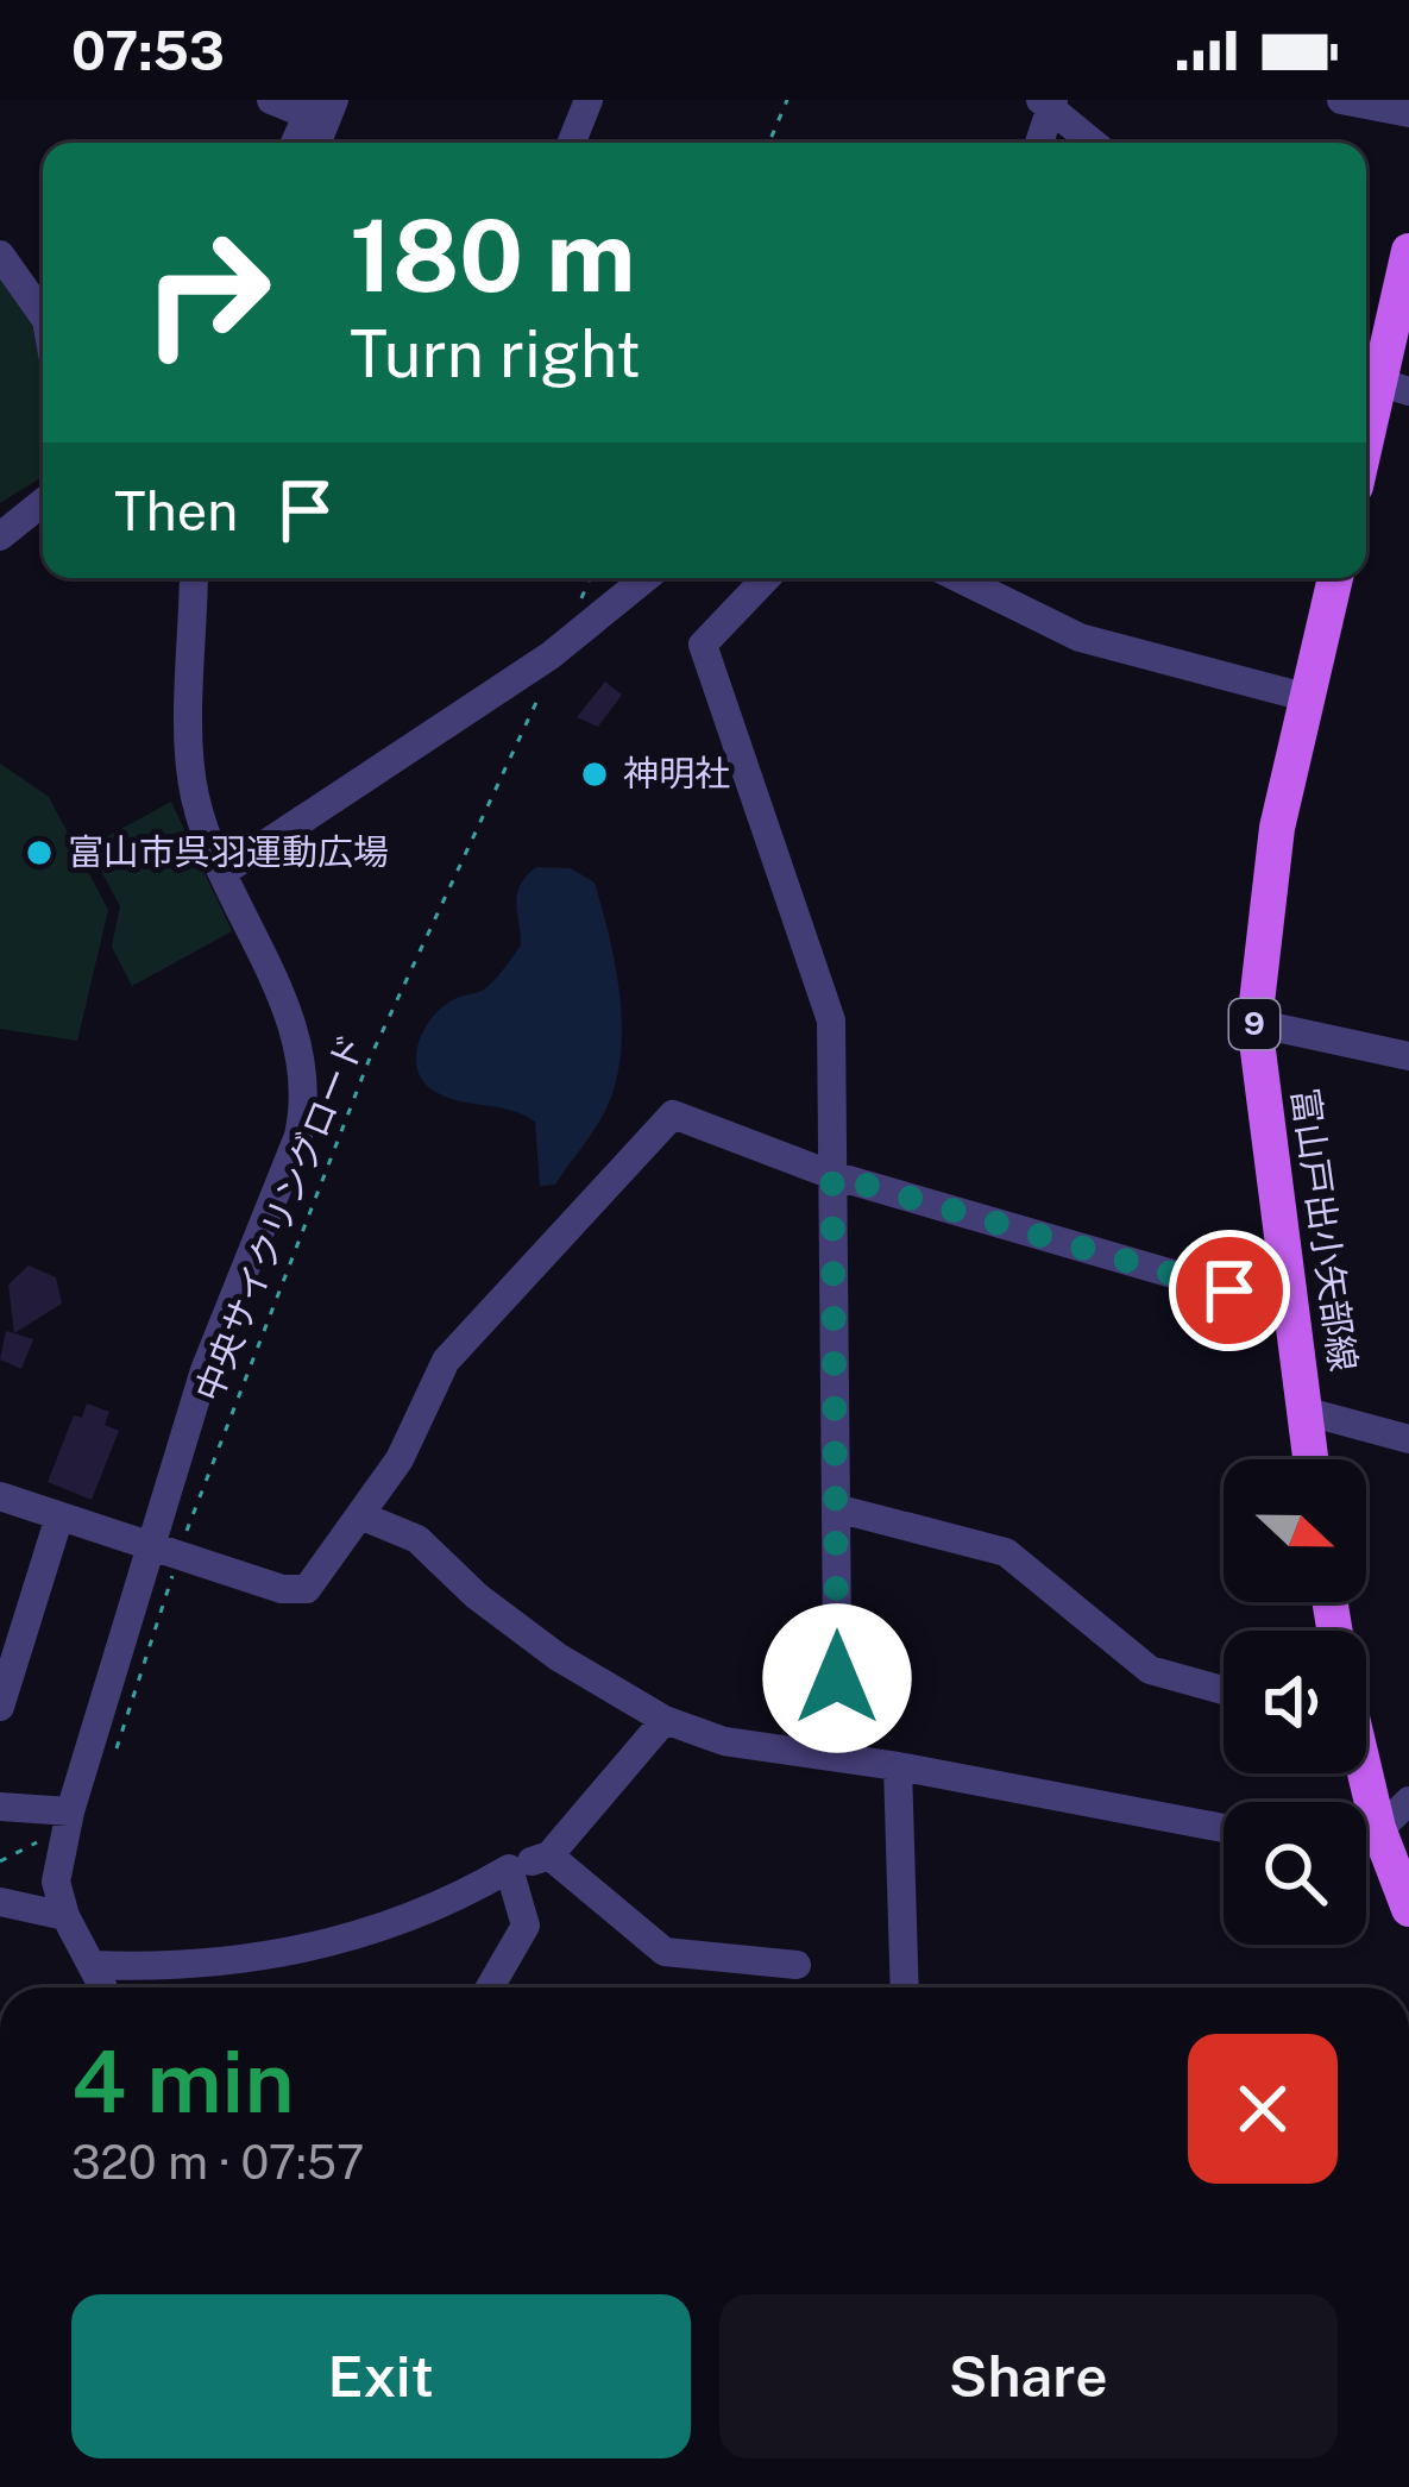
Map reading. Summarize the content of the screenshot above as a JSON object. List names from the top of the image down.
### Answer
{
  "streets": {
    "main road": ["9", "富山戸出小矢部線"],
    "path": ["中央サイクリングロード"]
  },
  "places": ["神明社", "富山市呉羽運動広場"],
  "north": "right",
  "page": {
    "status": "07:53",
    "turn": ["180 m", "Turn right"],
    "then": "Then",
    "heading": ["4 min", "320 m · 07:57"],
    "buttons": ["Exit", "Share"]
  }
}
